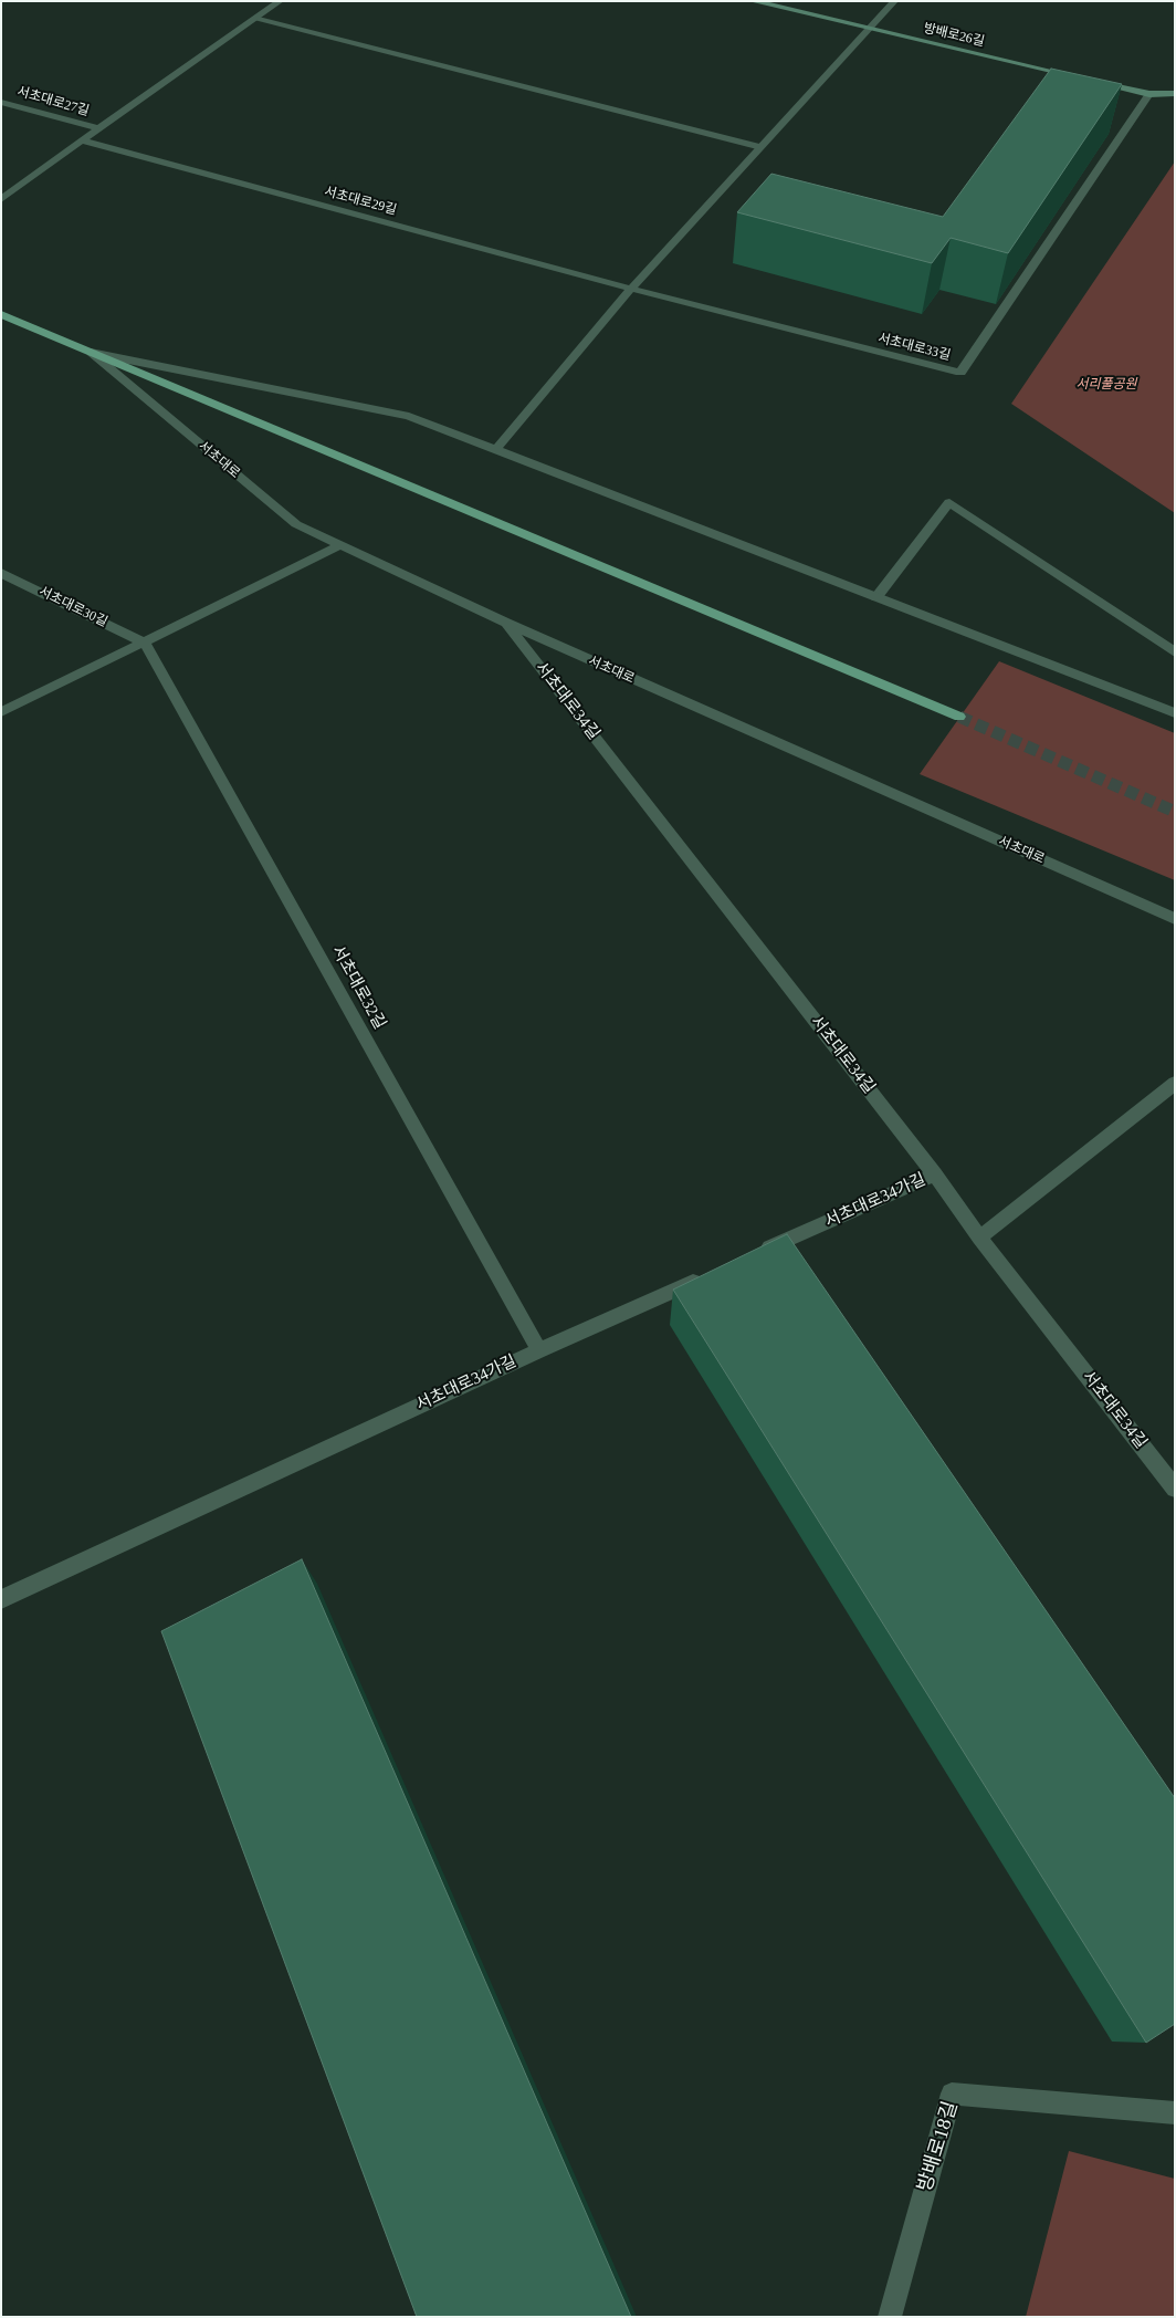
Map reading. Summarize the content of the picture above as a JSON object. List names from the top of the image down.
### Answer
{
  "streets": {
    "main road": ["서초대로"],
    "street": [
      "방배로26길",
      "서초대로27길",
      "서초대로29길",
      "서초대로33길",
      "서초대로30길",
      "서초대로34길",
      "서초대로32길",
      "서초대로34가길",
      "방배로18길"
    ]
  },
  "crossings": [
    ["서초대로29길", "서초대로33길"],
    ["서초대로", "서초대로34길"],
    ["서초대로30길", "서초대로32길"],
    ["서초대로34길", "서초대로34가길"],
    ["서초대로32길", "서초대로34가길"]
  ],
  "parks": ["서리풀공원"]
}
